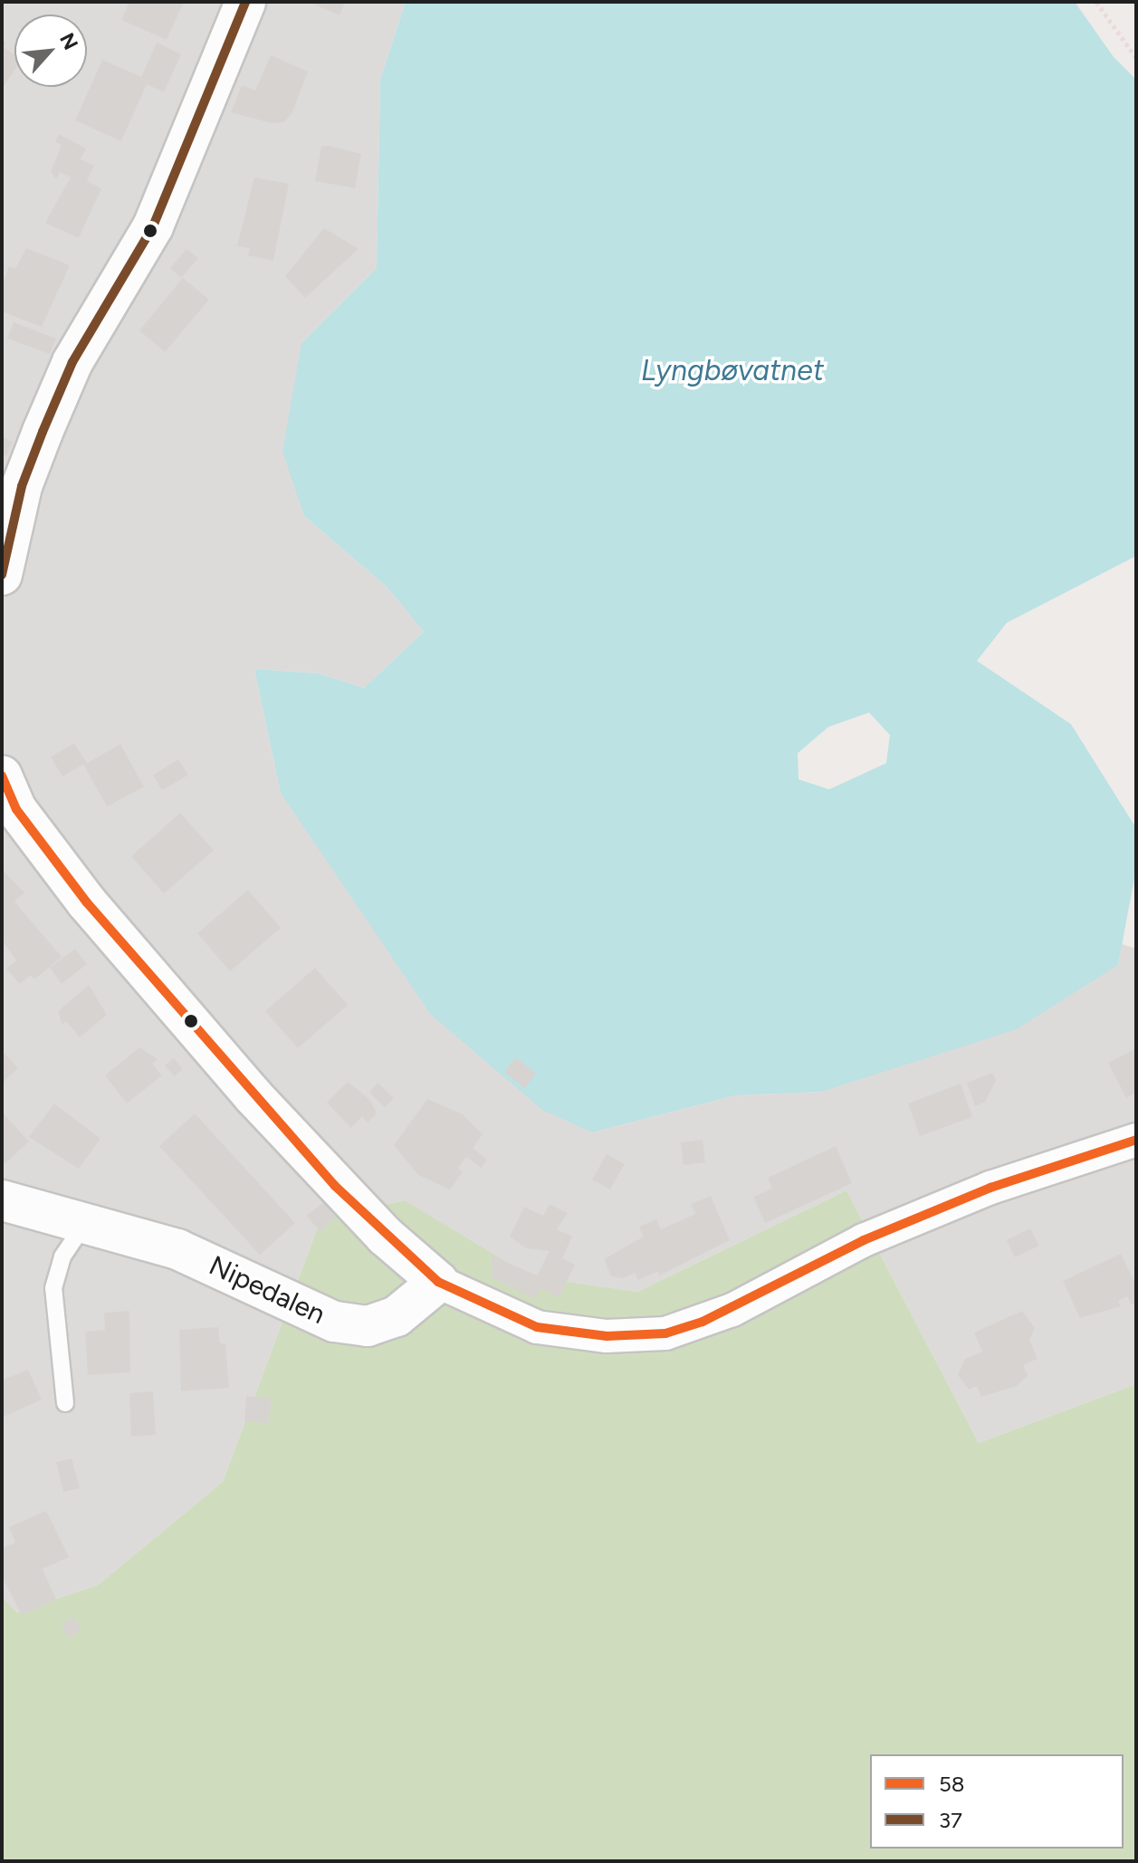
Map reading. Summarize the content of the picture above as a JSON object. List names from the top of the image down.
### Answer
{
  "streets": {
    "street": ["Nipedalen"]
  },
  "water": ["Lyngbøvatnet"],
  "lines": ["transit line 37", "transit line 58"],
  "legend": ["58", "37"],
  "north": "top right"
}
